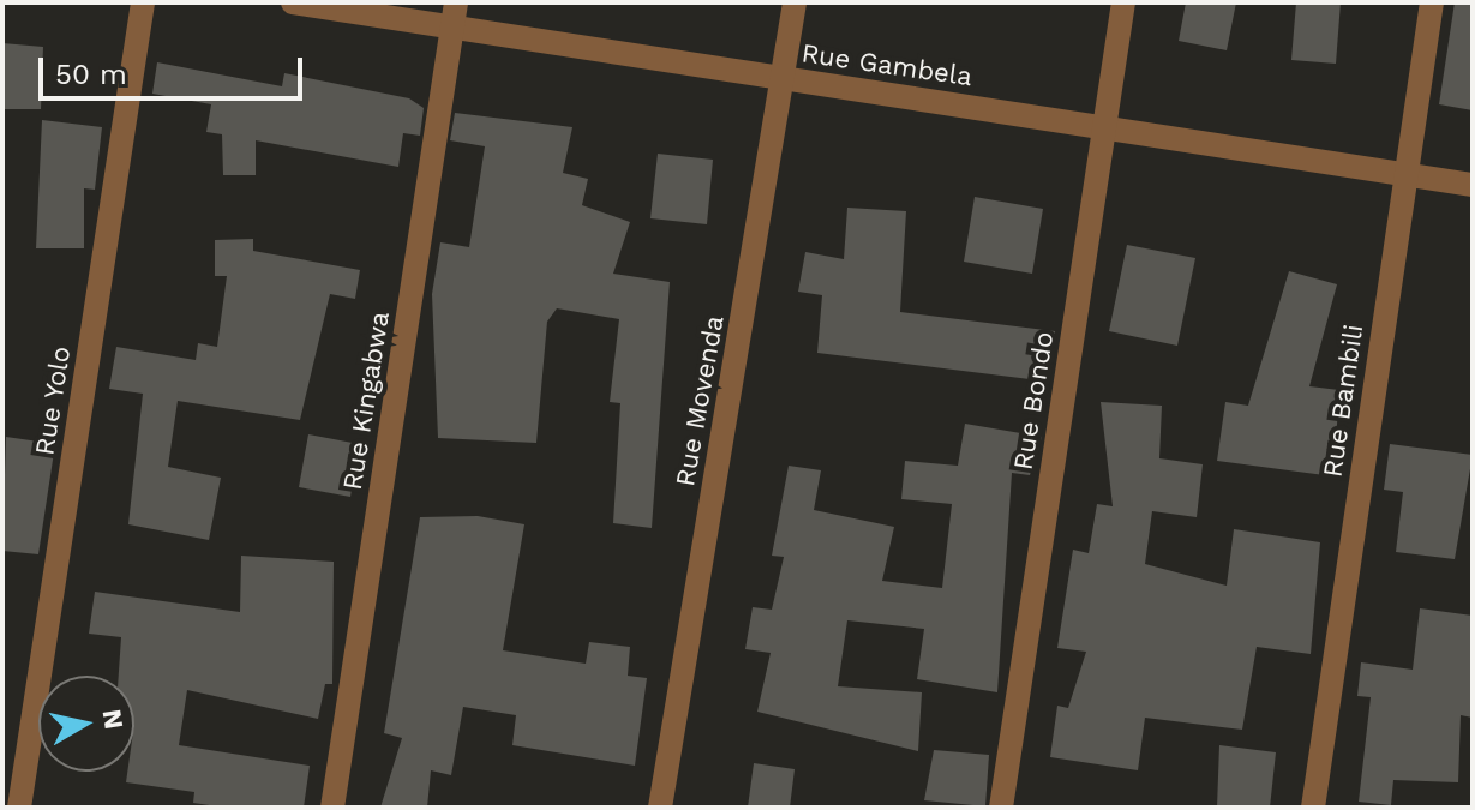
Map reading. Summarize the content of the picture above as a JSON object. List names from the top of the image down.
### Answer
{
  "streets": {
    "street": [
      "Rue Gambela",
      "Rue Yolo",
      "Rue Kingabwa",
      "Rue Movenda",
      "Rue Bondo",
      "Rue Bambili"
    ]
  },
  "crossings": [
    ["Rue Gambela", "Rue Kingabwa"],
    ["Rue Gambela", "Rue Movenda"],
    ["Rue Gambela", "Rue Bondo"],
    ["Rue Gambela", "Rue Bambili"]
  ],
  "scale_bar": "50 m",
  "north": "right"
}
